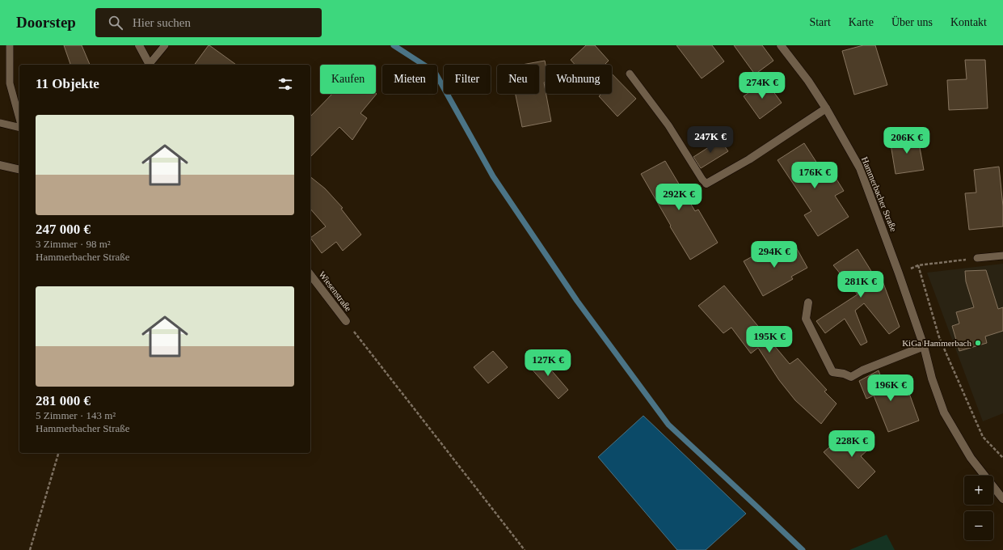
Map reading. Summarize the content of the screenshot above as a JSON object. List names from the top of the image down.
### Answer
{
  "streets": {
    "main road": ["Hammerbacher Straße", "Wiesenstraße"]
  },
  "places": ["KiGa Hammerbach"],
  "page": {
    "header": "Doorstep",
    "search": "Hier suchen",
    "nav": [
      "Start",
      "Karte",
      "Über uns",
      "Kontakt"
    ],
    "chip": [
      "Kaufen",
      "Mieten",
      "Filter",
      "Neu",
      "Wohnung"
    ],
    "heading": "11 Objekte",
    "price": [
      "274K €",
      "247K €",
      "206K €",
      "176K €",
      "292K €",
      "294K €",
      "281K €",
      "195K €",
      "127K €",
      "196K €",
      "228K €"
    ],
    "list": [
      {
        "name": "247 000 €",
        "note": "3 Zimmer · 98 m² · Hammerbacher Straße"
      },
      {
        "name": "281 000 €",
        "note": "5 Zimmer · 143 m² · Hammerbacher Straße"
      }
    ],
    "map_buttons": ["+", "−"]
  }
}
